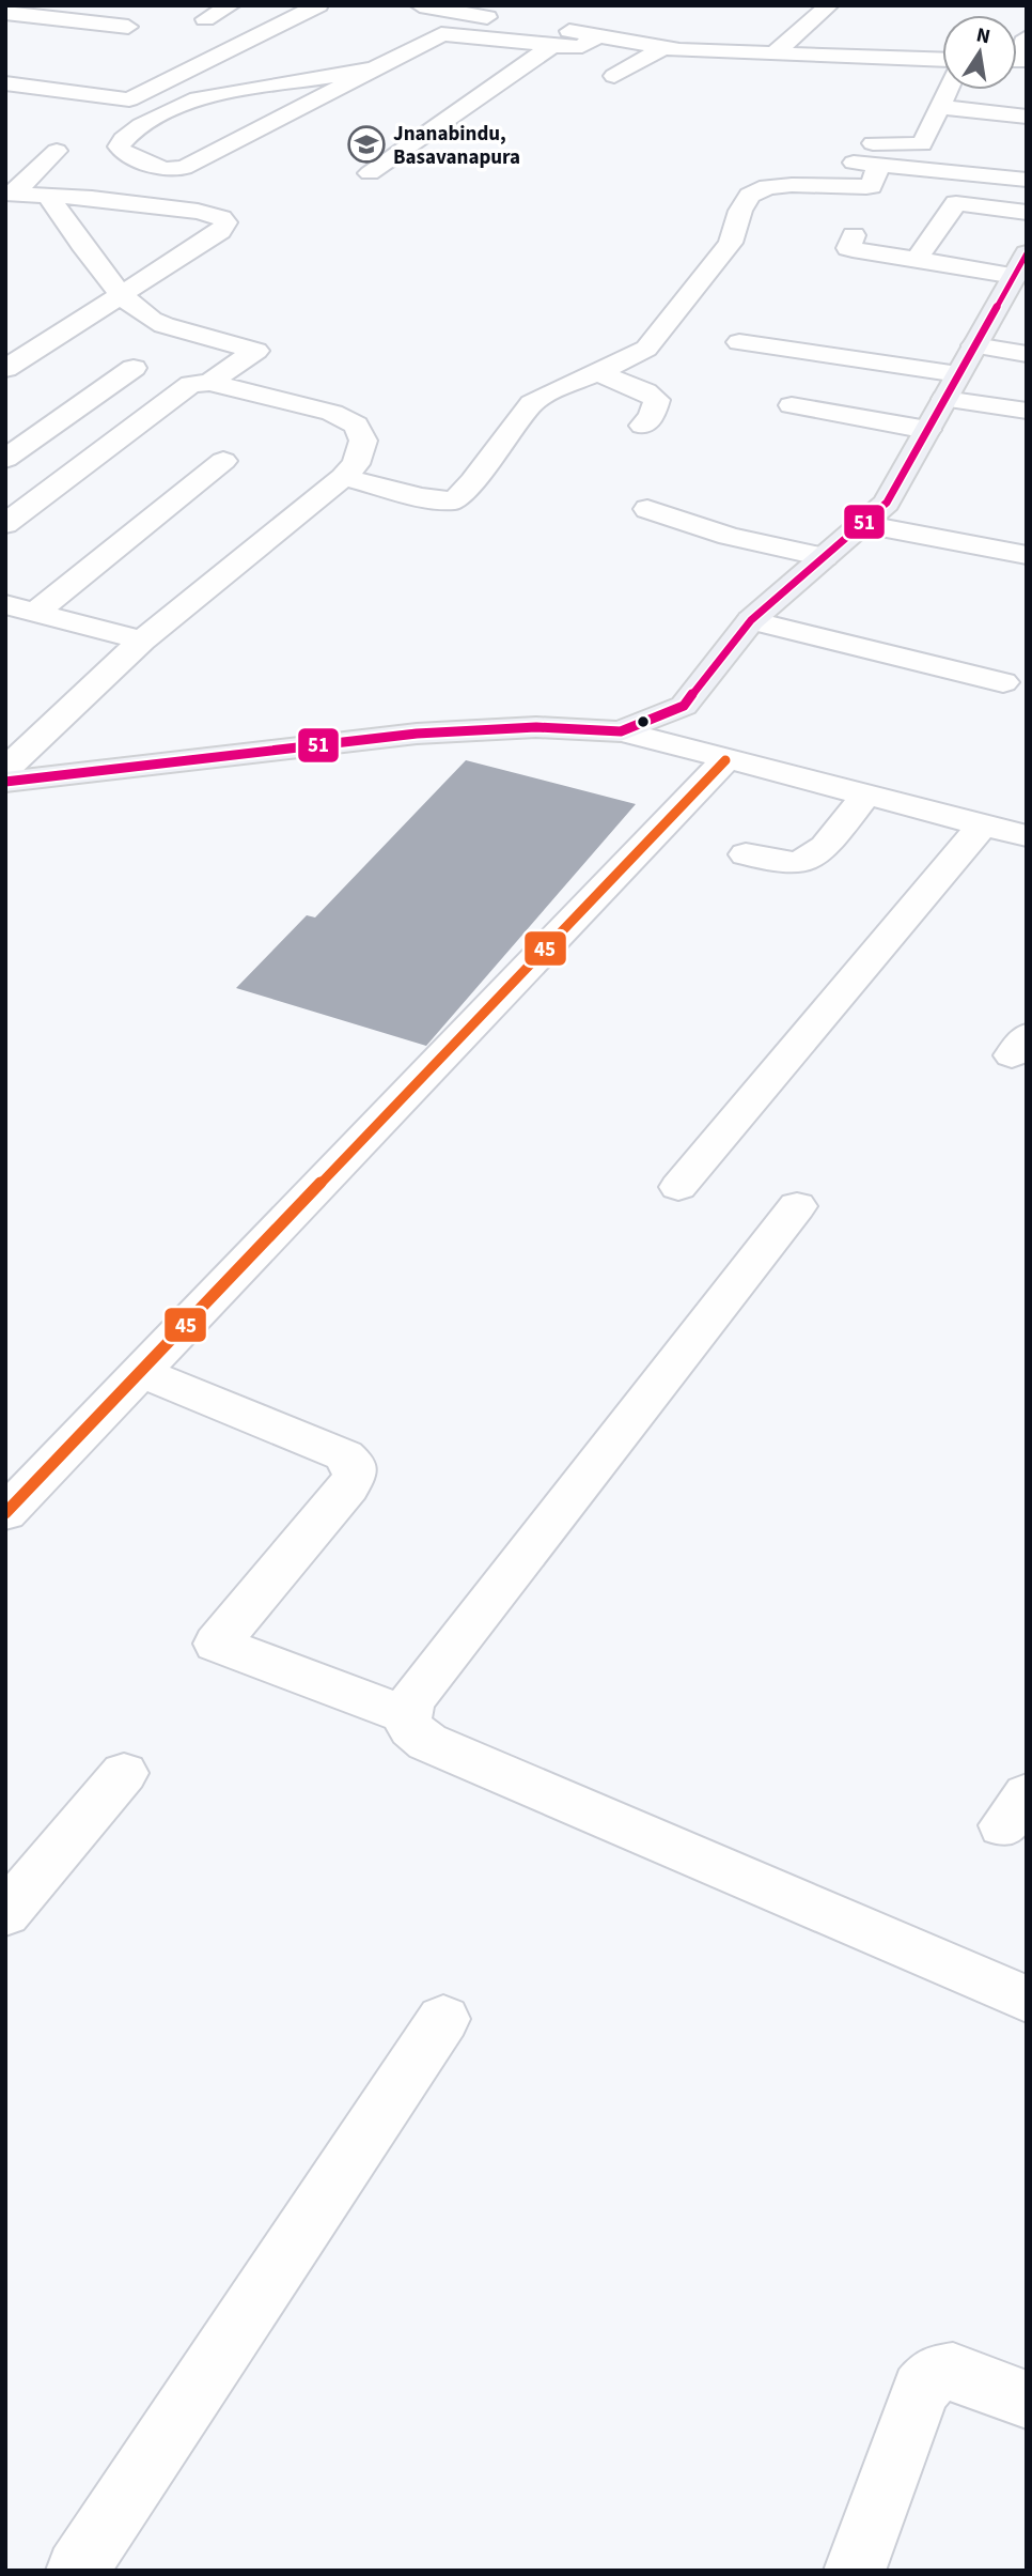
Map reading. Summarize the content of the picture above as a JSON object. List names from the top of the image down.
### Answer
{
  "places": {
    "school or university": ["Jnanabindu, Basavanapura"]
  },
  "lines": ["transit line 51", "transit line 45"],
  "north": "top"
}
